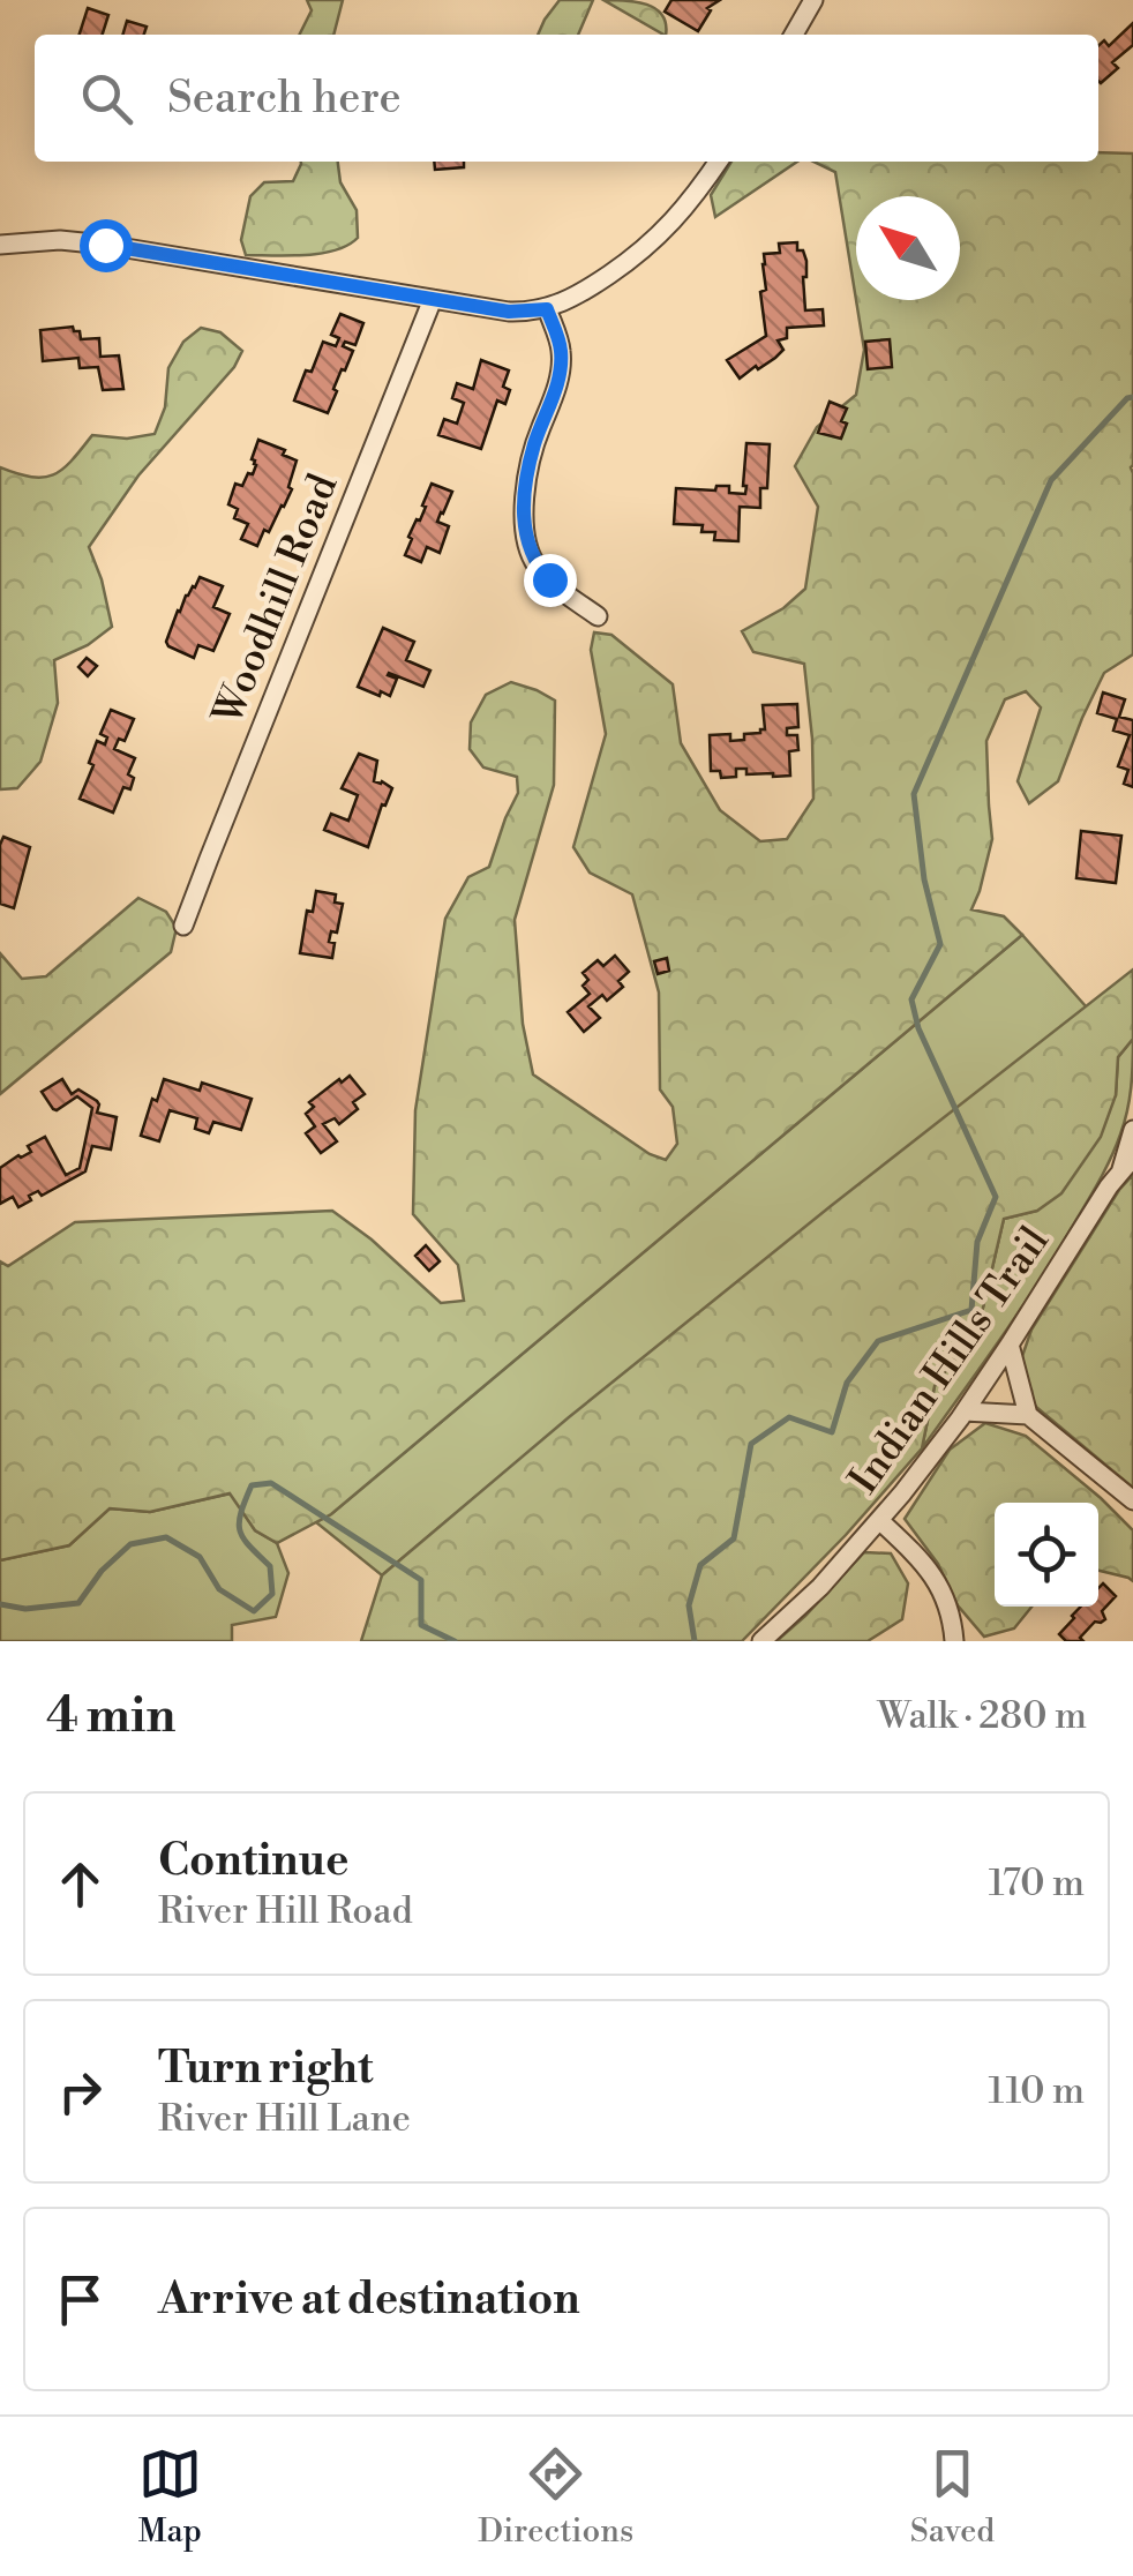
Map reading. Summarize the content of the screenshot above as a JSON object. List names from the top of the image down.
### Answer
{
  "streets": {
    "street": ["Woodhill Road", "Indian Hills Trail"]
  },
  "north": "top left",
  "page": {
    "search": "Search here",
    "heading": ["4 min", "Walk · 280 m"],
    "list": [
      ["Continue", "River Hill Road", "170 m"],
      ["Turn right", "River Hill Lane", "110 m"],
      "Arrive at destination"
    ],
    "nav": ["Map", "Directions", "Saved"]
  }
}
